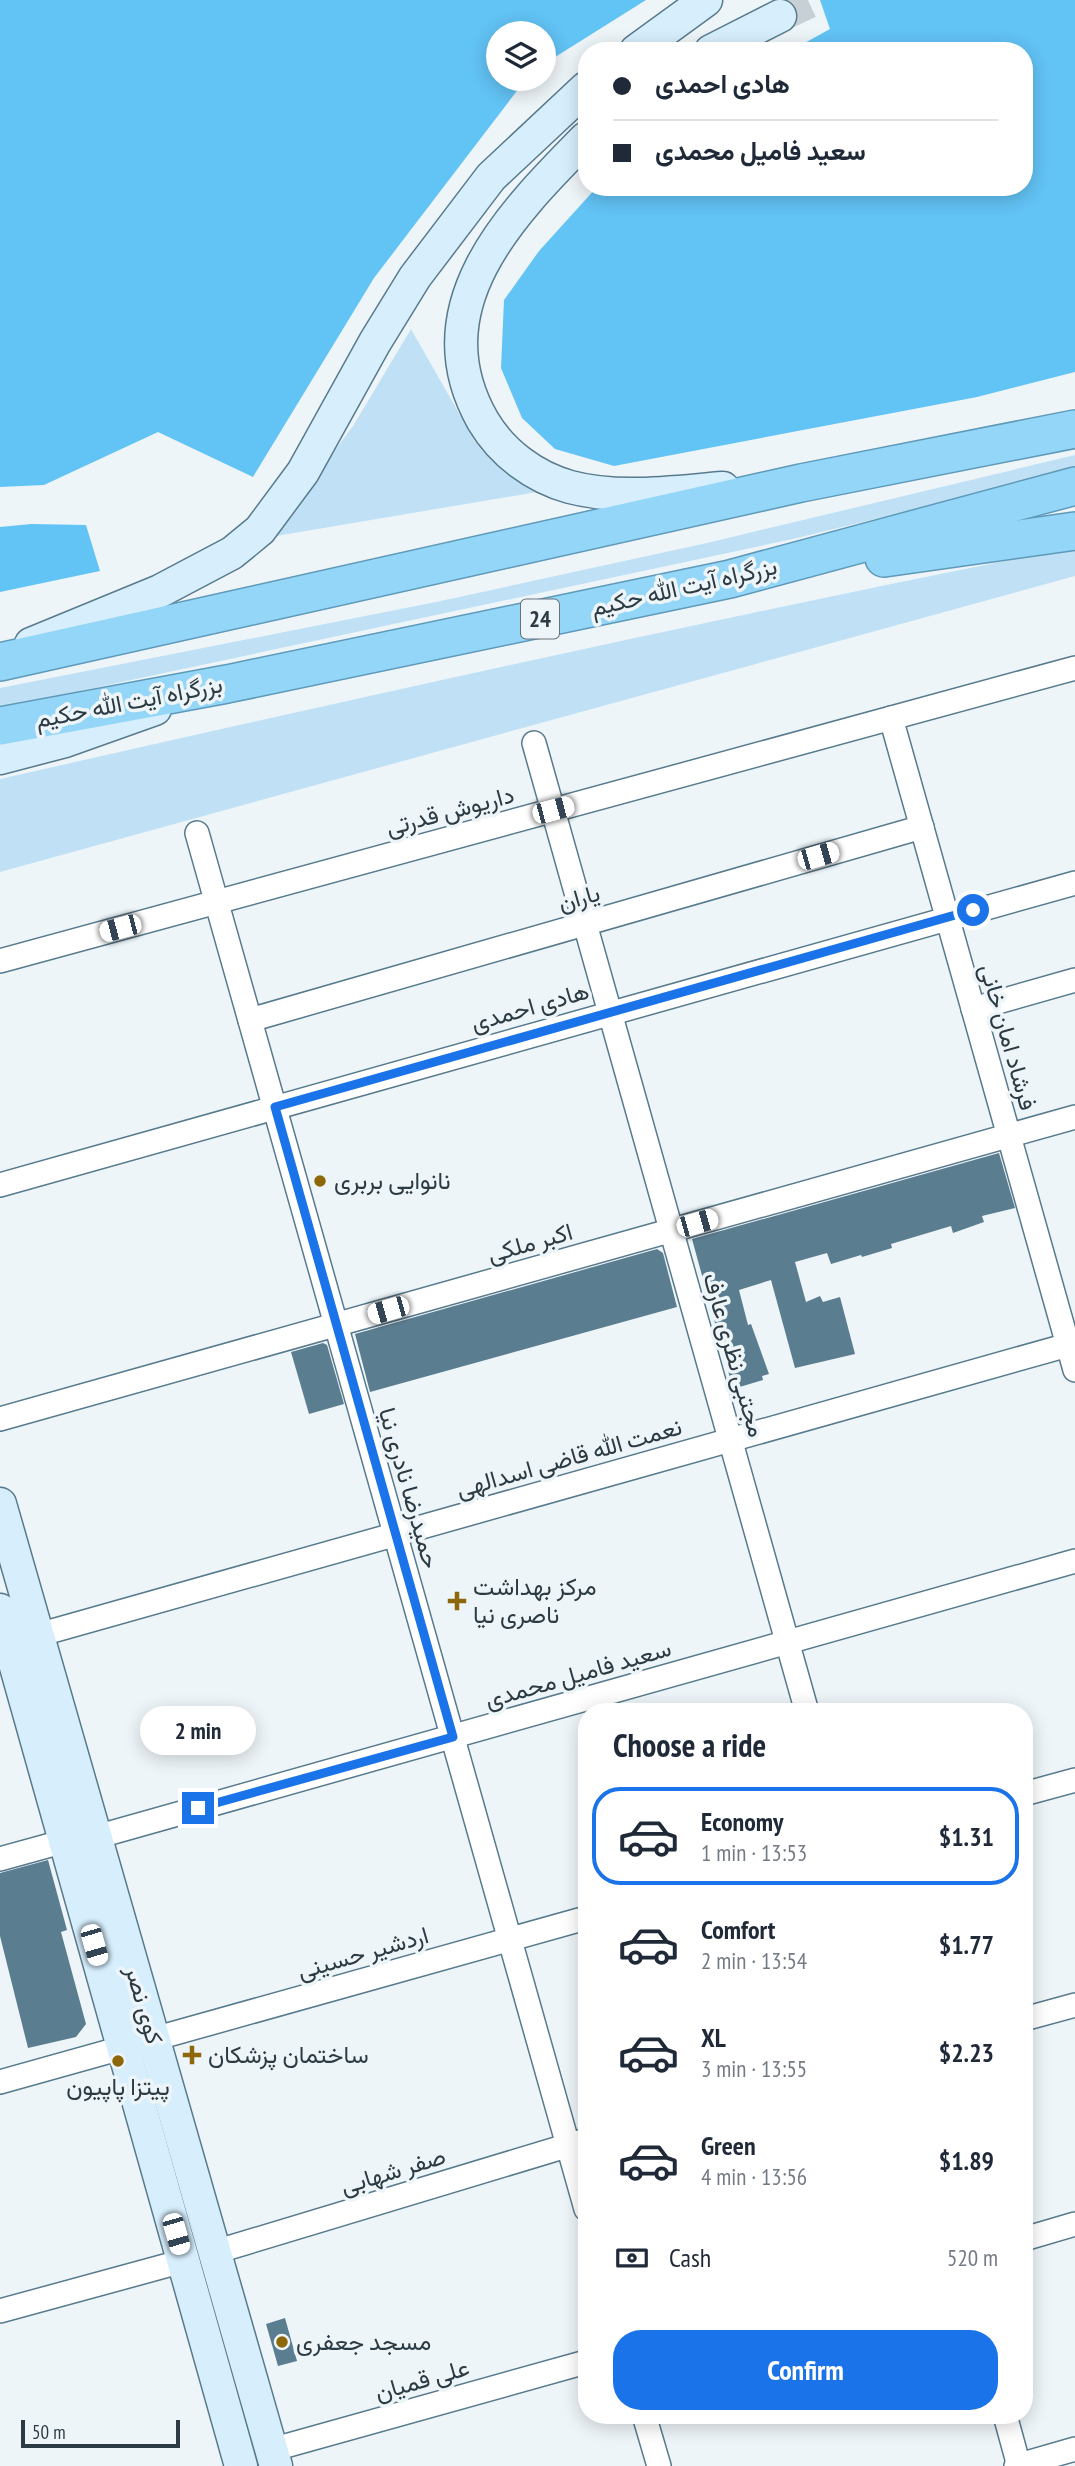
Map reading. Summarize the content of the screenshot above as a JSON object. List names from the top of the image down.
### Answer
{
  "streets": {
    "highway": ["بزرگراه آیت الله حکیم", "24"],
    "main road": ["کوی نصر"],
    "street": [
      "داریوش قدرتی",
      "یاران",
      "هادی احمدی",
      "فرشاد امان خانی",
      "اکبر ملکی",
      "مجتبی نظری عارف",
      "نعمت الله قاضی اسدالهی",
      "حمیدرضا نادری نیا",
      "سعید فامیل محمدی",
      "اردشیر حسینی",
      "صفر شهابی",
      "علی قمیان"
    ]
  },
  "crossings": [
    ["داریوش قدرتی", "فرشاد امان خانی"],
    ["داریوش قدرتی", "مجتبی نظری عارف"],
    ["داریوش قدرتی", "حمیدرضا نادری نیا"],
    ["یاران", "فرشاد امان خانی"],
    ["یاران", "مجتبی نظری عارف"],
    ["یاران", "حمیدرضا نادری نیا"],
    ["هادی احمدی", "فرشاد امان خانی"],
    ["هادی احمدی", "مجتبی نظری عارف"],
    ["هادی احمدی", "حمیدرضا نادری نیا"],
    ["فرشاد امان خانی", "اکبر ملکی"],
    ["فرشاد امان خانی", "نعمت الله قاضی اسدالهی"],
    ["اکبر ملکی", "مجتبی نظری عارف"],
    ["اکبر ملکی", "حمیدرضا نادری نیا"],
    ["مجتبی نظری عارف", "نعمت الله قاضی اسدالهی"],
    ["مجتبی نظری عارف", "سعید فامیل محمدی"],
    ["نعمت الله قاضی اسدالهی", "حمیدرضا نادری نیا"],
    ["نعمت الله قاضی اسدالهی", "کوی نصر"],
    ["حمیدرضا نادری نیا", "سعید فامیل محمدی"],
    ["حمیدرضا نادری نیا", "اردشیر حسینی"],
    ["حمیدرضا نادری نیا", "صفر شهابی"],
    ["سعید فامیل محمدی", "کوی نصر"],
    ["اردشیر حسینی", "کوی نصر"],
    ["کوی نصر", "صفر شهابی"],
    ["کوی نصر", "علی قمیان"]
  ],
  "places": {
    "other": ["نانوایی بربری", "پیتزا پاپیون", "مسجد جعفری"],
    "health": ["مرکز بهداشت ناصری نیا", "ساختمان پزشکان"]
  },
  "scale_bar": "50 m",
  "page": {
    "banner": ["هادی احمدی", "سعید فامیل محمدی"],
    "heading": "Choose a ride",
    "bubble": "2 min",
    "list": [
      {
        "name": "Economy",
        "note": "1 min · 13:53",
        "value": "$1.31"
      },
      {
        "name": "Comfort",
        "note": "2 min · 13:54",
        "value": "$1.77"
      },
      {
        "name": "XL",
        "note": "3 min · 13:55",
        "value": "$2.23"
      },
      {
        "name": "Green",
        "note": "4 min · 13:56",
        "value": "$1.89"
      }
    ],
    "pay": ["Cash", "520 m"],
    "buttons": "Confirm",
    "scale": "50 m"
  }
}
